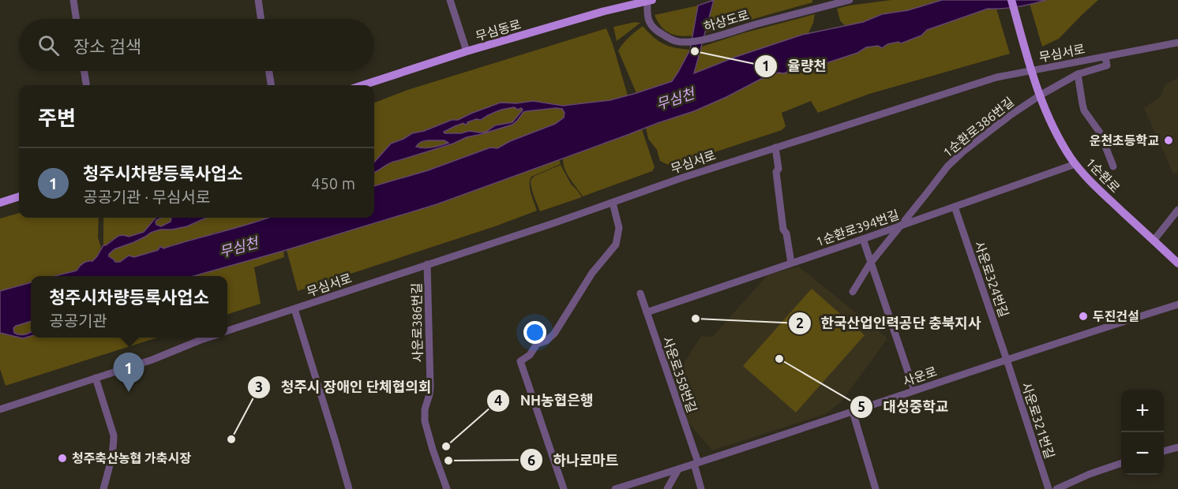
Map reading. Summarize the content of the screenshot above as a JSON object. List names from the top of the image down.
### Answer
{
  "streets": {
    "main road": ["무심동로", "1순환로"],
    "street": [
      "하상도로",
      "무심서로",
      "1순환로386번길",
      "1순환로394번길",
      "사운로324번길",
      "사운로386번길",
      "사운로358번길",
      "사운로",
      "사운로321번길"
    ]
  },
  "crossings": [
    ["하상도로", "무심동로"],
    ["무심서로", "1순환로386번길"],
    ["무심서로", "1순환로"],
    ["무심서로", "사운로386번길"],
    ["1순환로386번길", "1순환로"],
    ["1순환로386번길", "1순환로394번길"],
    ["1순환로", "1순환로394번길"],
    ["1순환로394번길", "사운로324번길"],
    ["1순환로394번길", "사운로358번길"],
    ["사운로324번길", "사운로"],
    ["사운로324번길", "사운로321번길"],
    ["사운로358번길", "사운로"],
    ["사운로", "사운로321번길"]
  ],
  "water": ["무심천"],
  "places": [
    "율량천",
    "운천초등학교",
    "두진건설",
    "한국산업인력공단 충북지사",
    "대성중학교",
    "청주시 장애인 단체협의회",
    "NH농협은행",
    "청주축산농협 가축시장",
    "하나로마트"
  ],
  "page": {
    "search": "장소 검색",
    "heading": "주변",
    "list": [
      {
        "mark": "1",
        "name": "청주시차량등록사업소",
        "note": "공공기관 · 무심서로",
        "value": "450 m"
      }
    ],
    "popup": ["청주시차량등록사업소", "공공기관"],
    "pins": "1",
    "map_buttons": ["+", "−"]
  }
}
